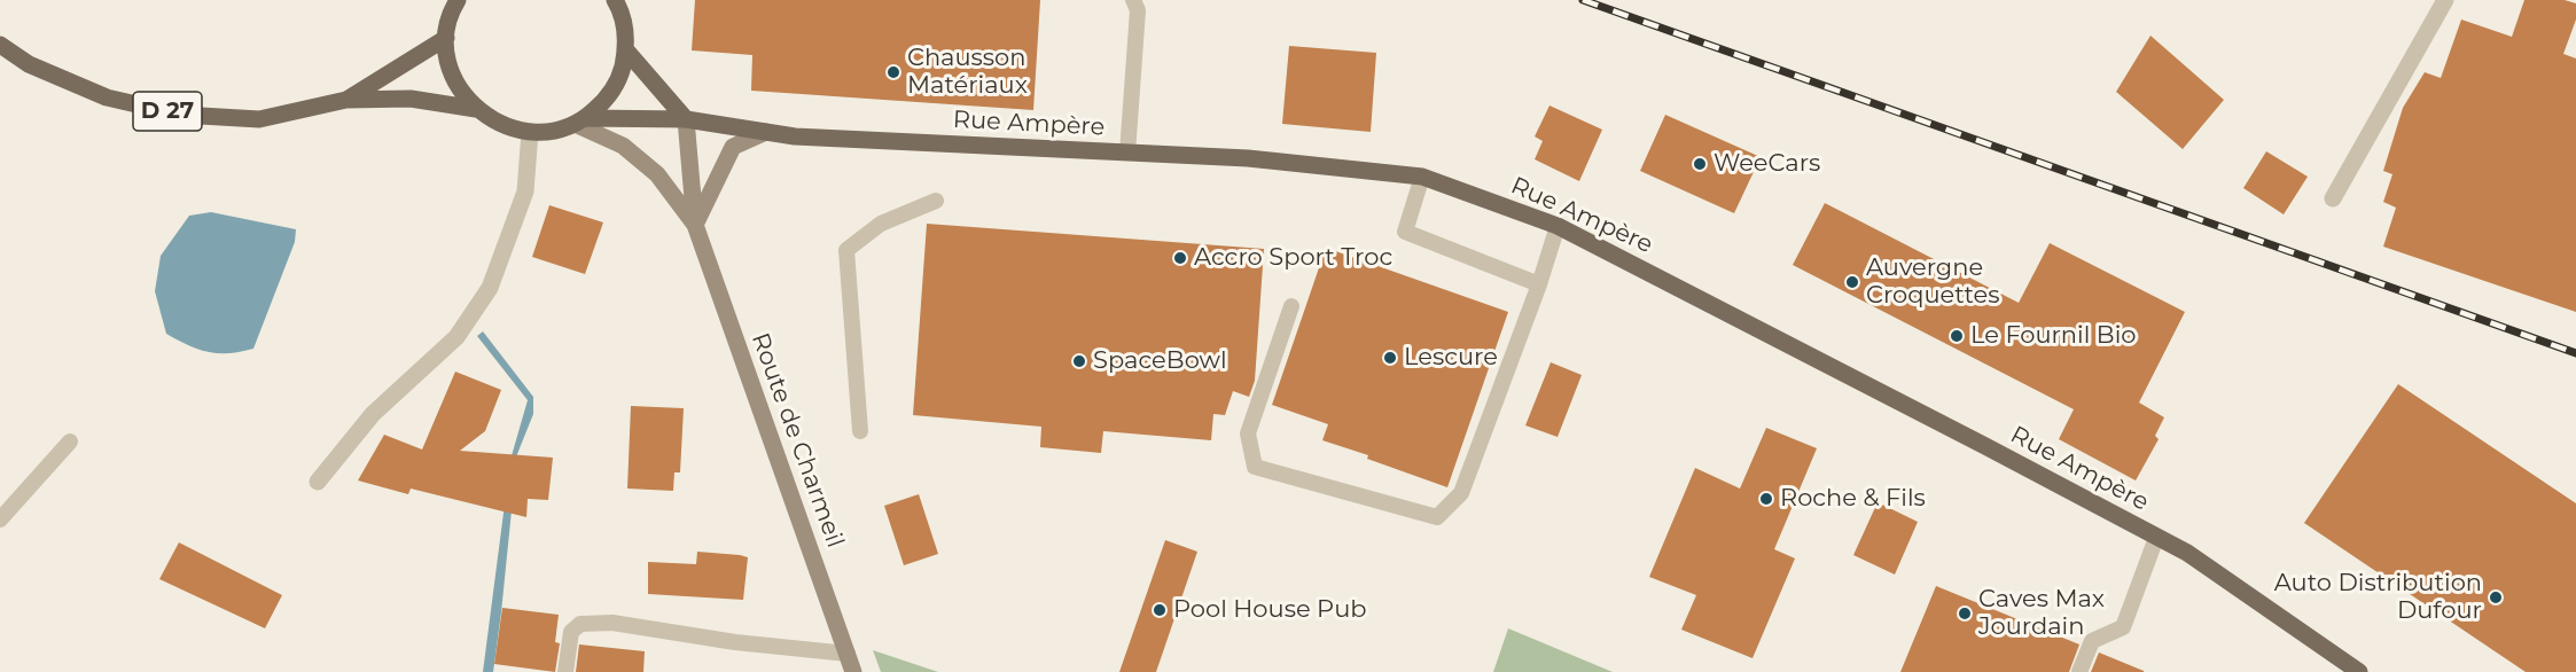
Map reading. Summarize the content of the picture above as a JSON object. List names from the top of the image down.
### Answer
{
  "streets": {
    "main road": ["D 27", "Rue Ampère", "Route de Charmeil"]
  },
  "crossings": [
    ["Rue Ampère", "Route de Charmeil"]
  ],
  "places": [
    "Chausson Matériaux",
    "WeeCars",
    "Accro Sport Troc",
    "Auvergne Croquettes",
    "Le Fournil Bio",
    "Lescure",
    "SpaceBowl",
    "Roche & Fils",
    "Auto Distribution Dufour",
    "Pool House Pub",
    "Caves Max Jourdain"
  ]
}
